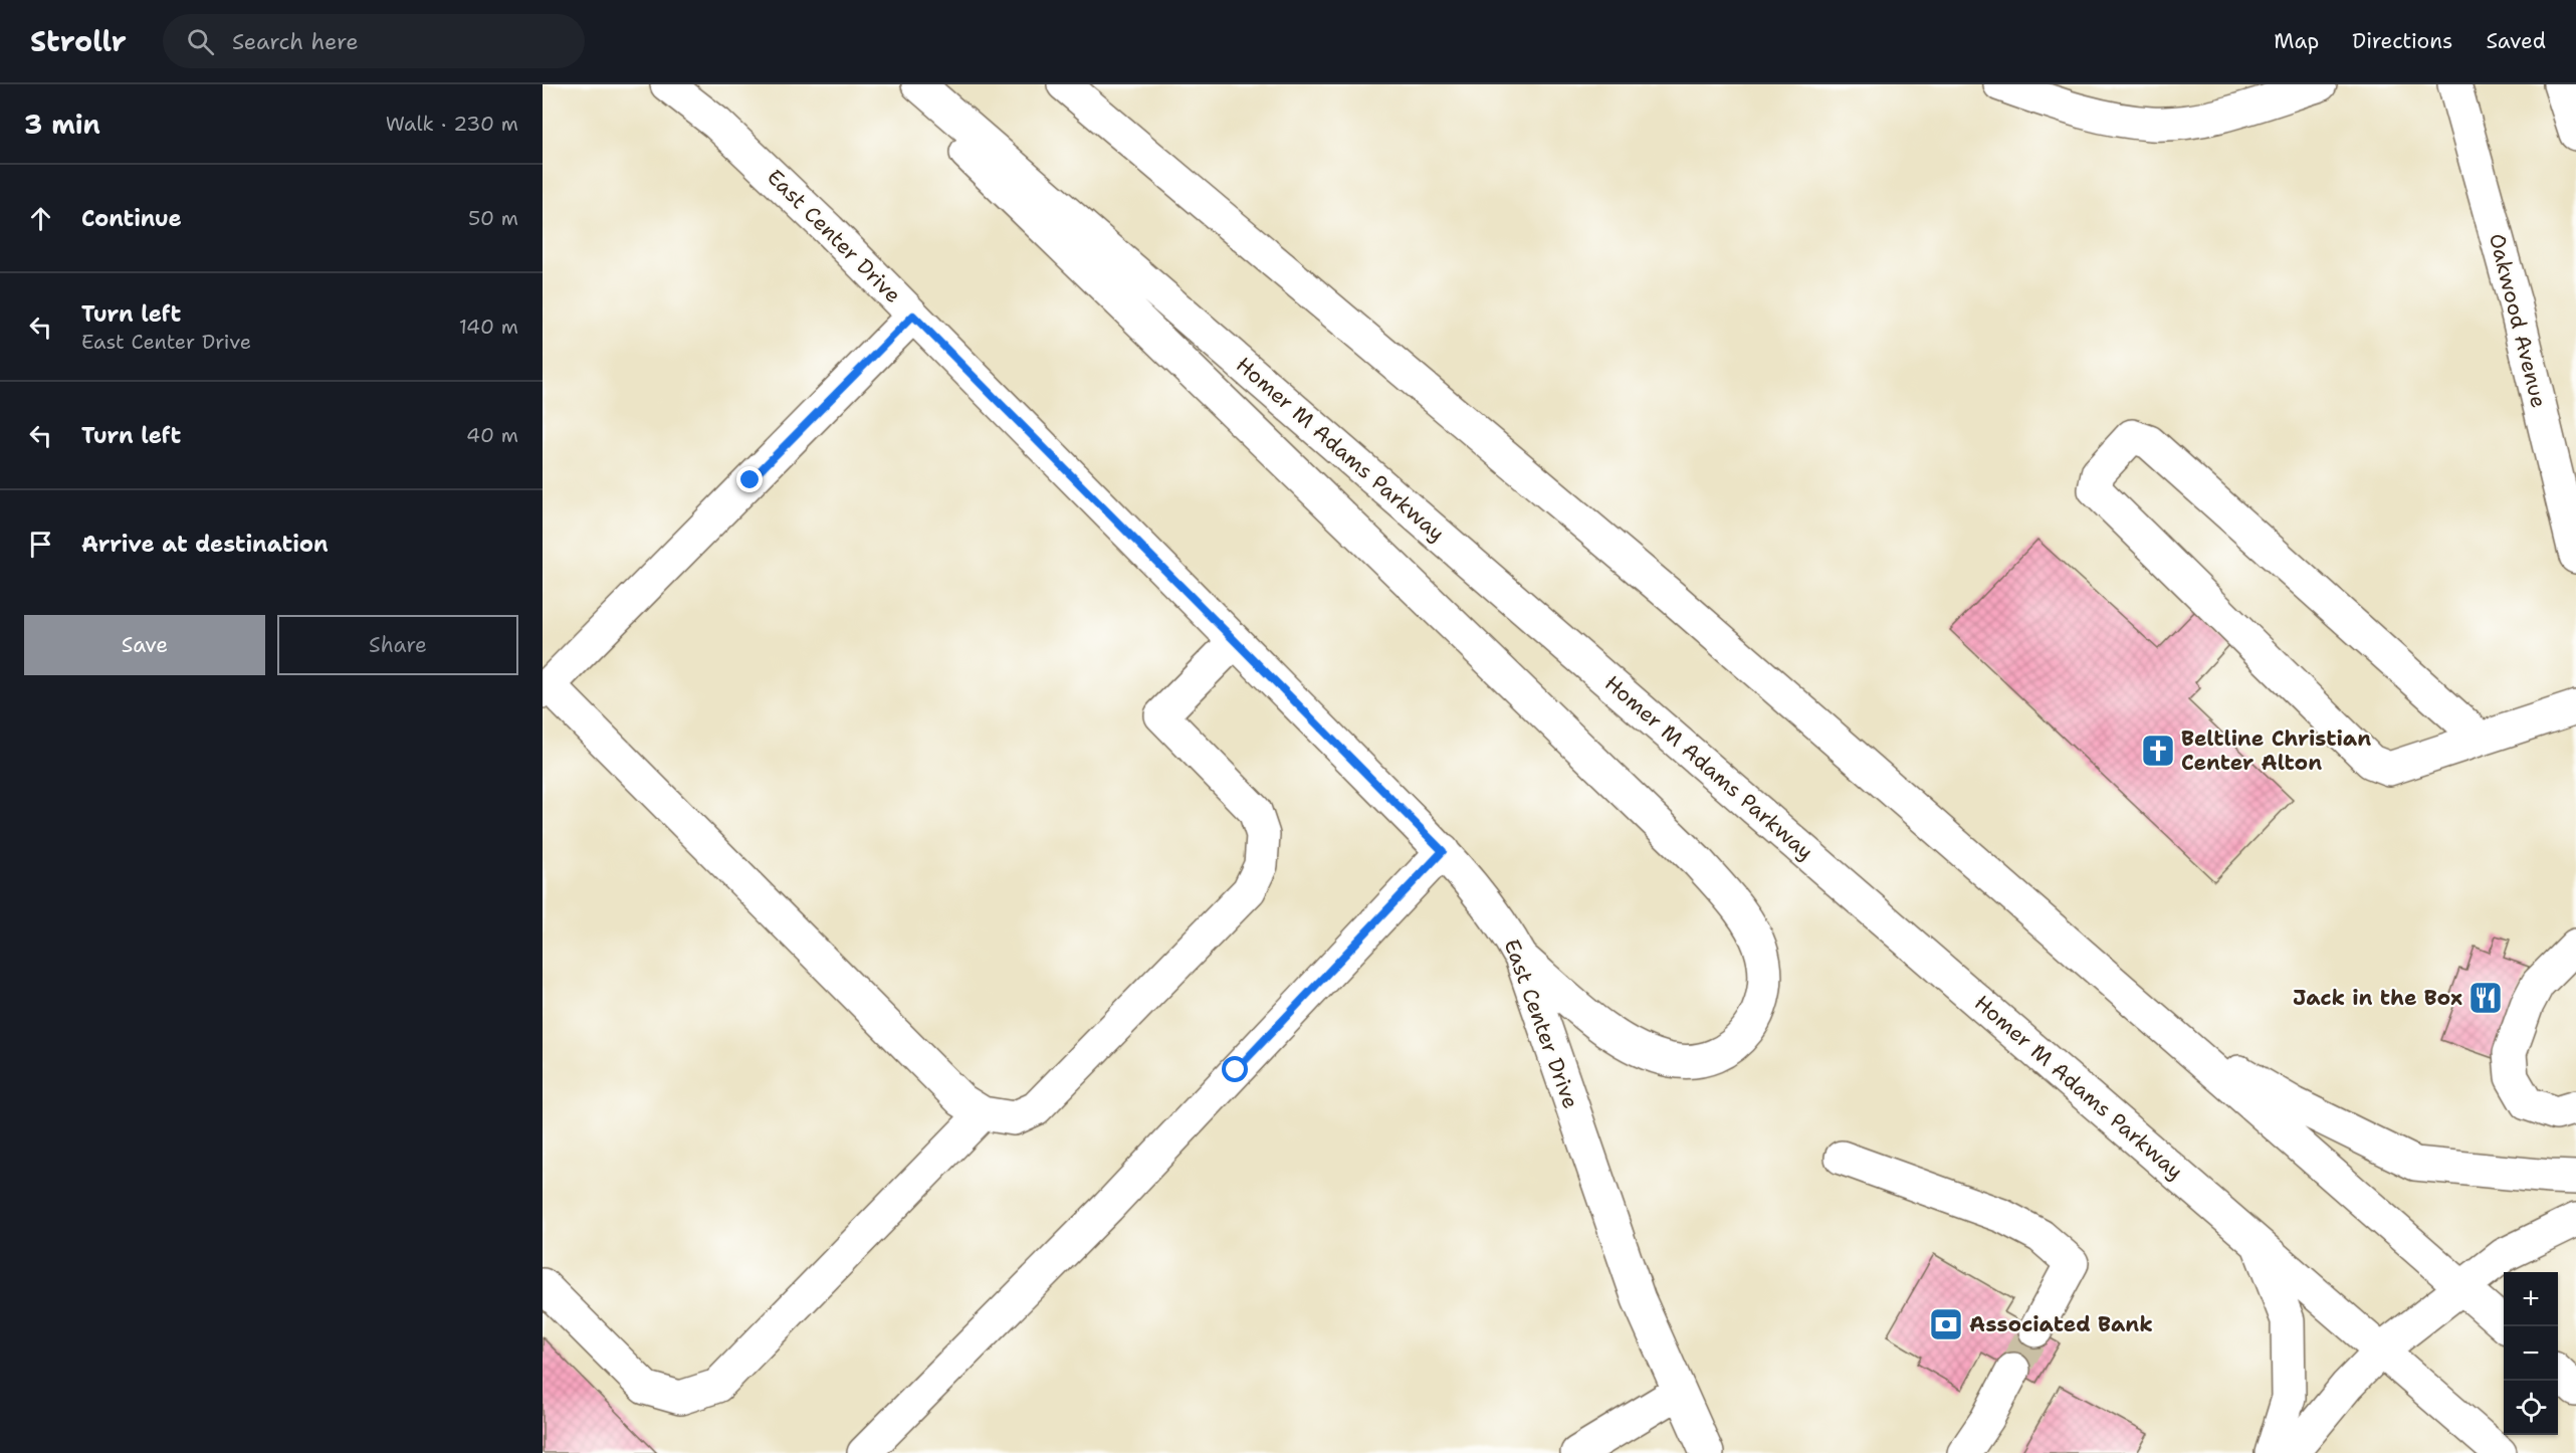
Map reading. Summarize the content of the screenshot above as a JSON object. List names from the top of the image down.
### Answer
{
  "streets": {
    "main road": ["East Center Drive", "Oakwood Avenue", "Homer M Adams Parkway"]
  },
  "places": {
    "church": ["Beltline Christian Center Alton"],
    "restaurant": ["Jack in the Box"],
    "bank": ["Associated Bank"]
  },
  "page": {
    "header": "Strollr",
    "search": "Search here",
    "nav": ["Map", "Directions", "Saved"],
    "heading": ["3 min", "Walk · 230 m"],
    "list": [
      ["Continue", "50 m"],
      ["Turn left", "East Center Drive", "140 m"],
      ["Turn left", "40 m"],
      "Arrive at destination"
    ],
    "buttons": ["Save", "Share"],
    "map_buttons": ["+", "−"]
  }
}
